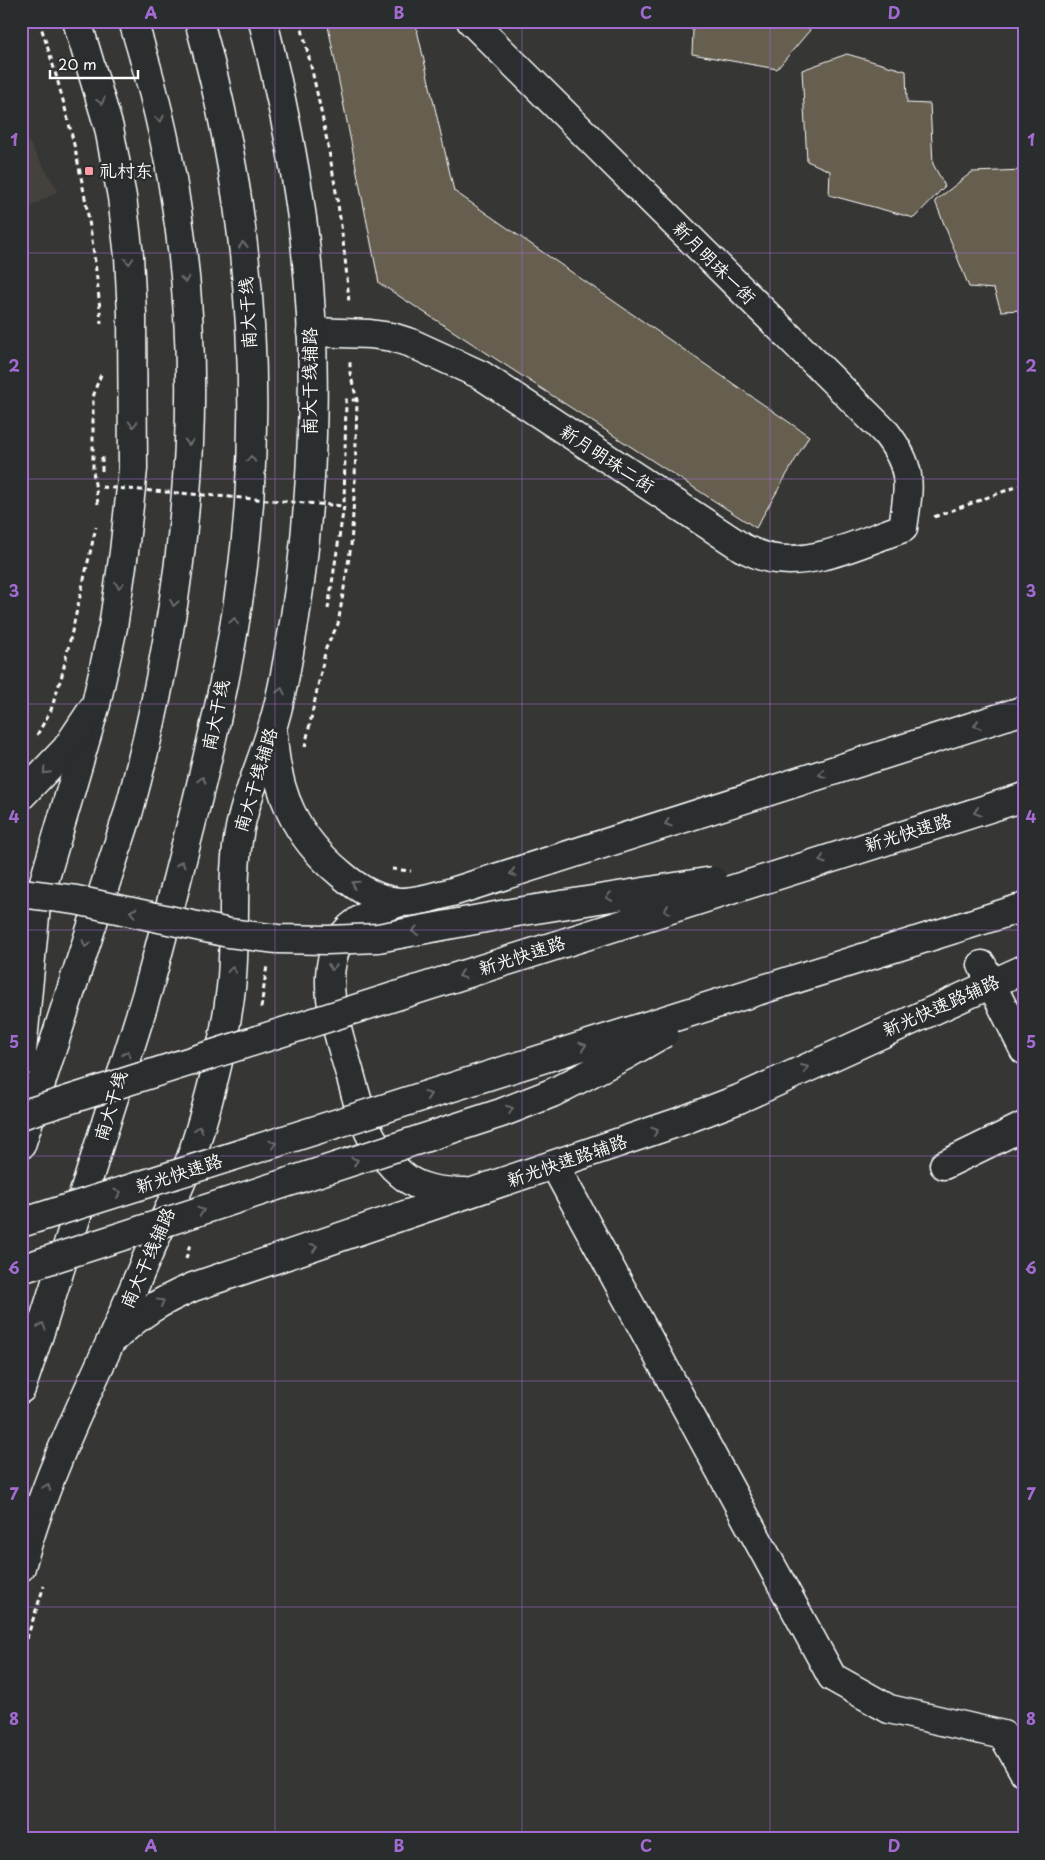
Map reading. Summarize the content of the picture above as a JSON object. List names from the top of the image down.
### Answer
{
  "streets": {
    "main road": [
      "新月明珠一街",
      "南大干线",
      "南大干线辅路",
      "新月明珠二街",
      "新光快速路",
      "新光快速路辅路"
    ]
  },
  "crossings": [
    ["新月明珠一街", "新月明珠二街"],
    ["南大干线辅路", "新月明珠二街"],
    ["南大干线辅路", "新光快速路辅路"]
  ],
  "places": {
    "transit": ["礼村东"]
  },
  "scale_bar": "20 m",
  "grid": {
    "columns": [
      "A",
      "B",
      "C",
      "D"
    ],
    "rows": [
      "1",
      "2",
      "3",
      "4",
      "5",
      "6",
      "7",
      "8"
    ]
  }
}
